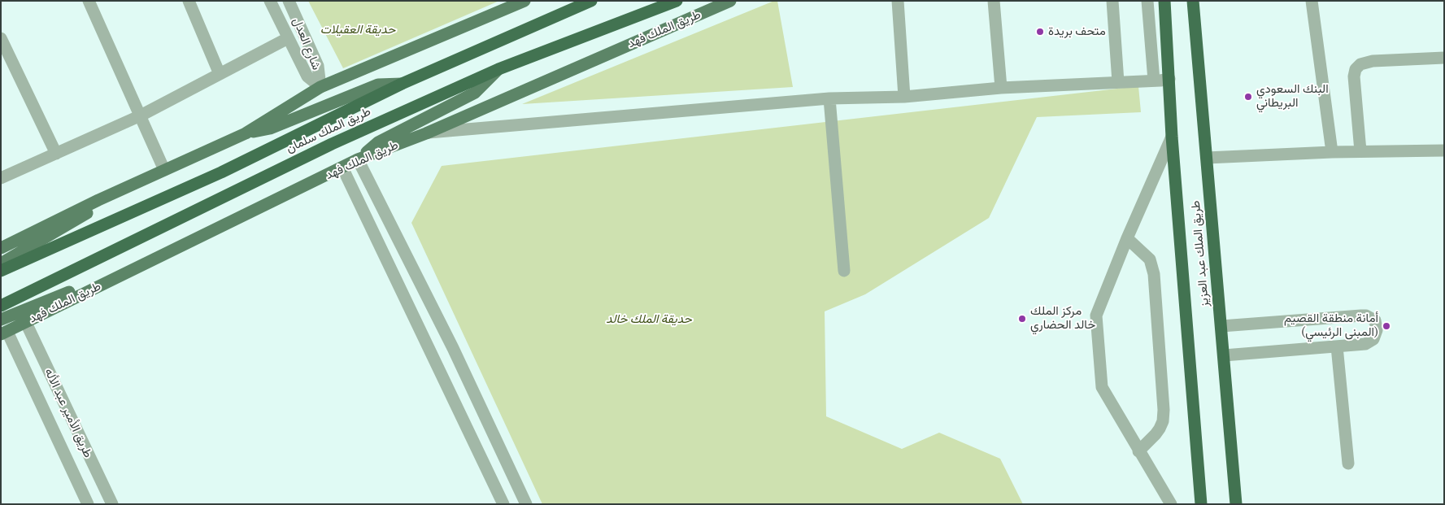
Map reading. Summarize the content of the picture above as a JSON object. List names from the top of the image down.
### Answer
{
  "streets": {
    "highway": ["طريق الملك سلمان", "طريق الملك عبد العزيز"],
    "main road": ["طريق الملك فهد"],
    "street": ["شارع العدل", "طريق الأمير عبد الأله"]
  },
  "crossings": [
    ["طريق الملك فهد", "طريق الأمير عبد الأله"]
  ],
  "parks": ["حديقة العقيلات", "حديقة الملك خالد"],
  "places": [
    "متحف بريدة",
    "البنك السعودي البريطاني",
    "مركز الملك خالد الحضاري",
    "أمانة منطقة القصيم (المبنى الرئيسي)"
  ]
}
